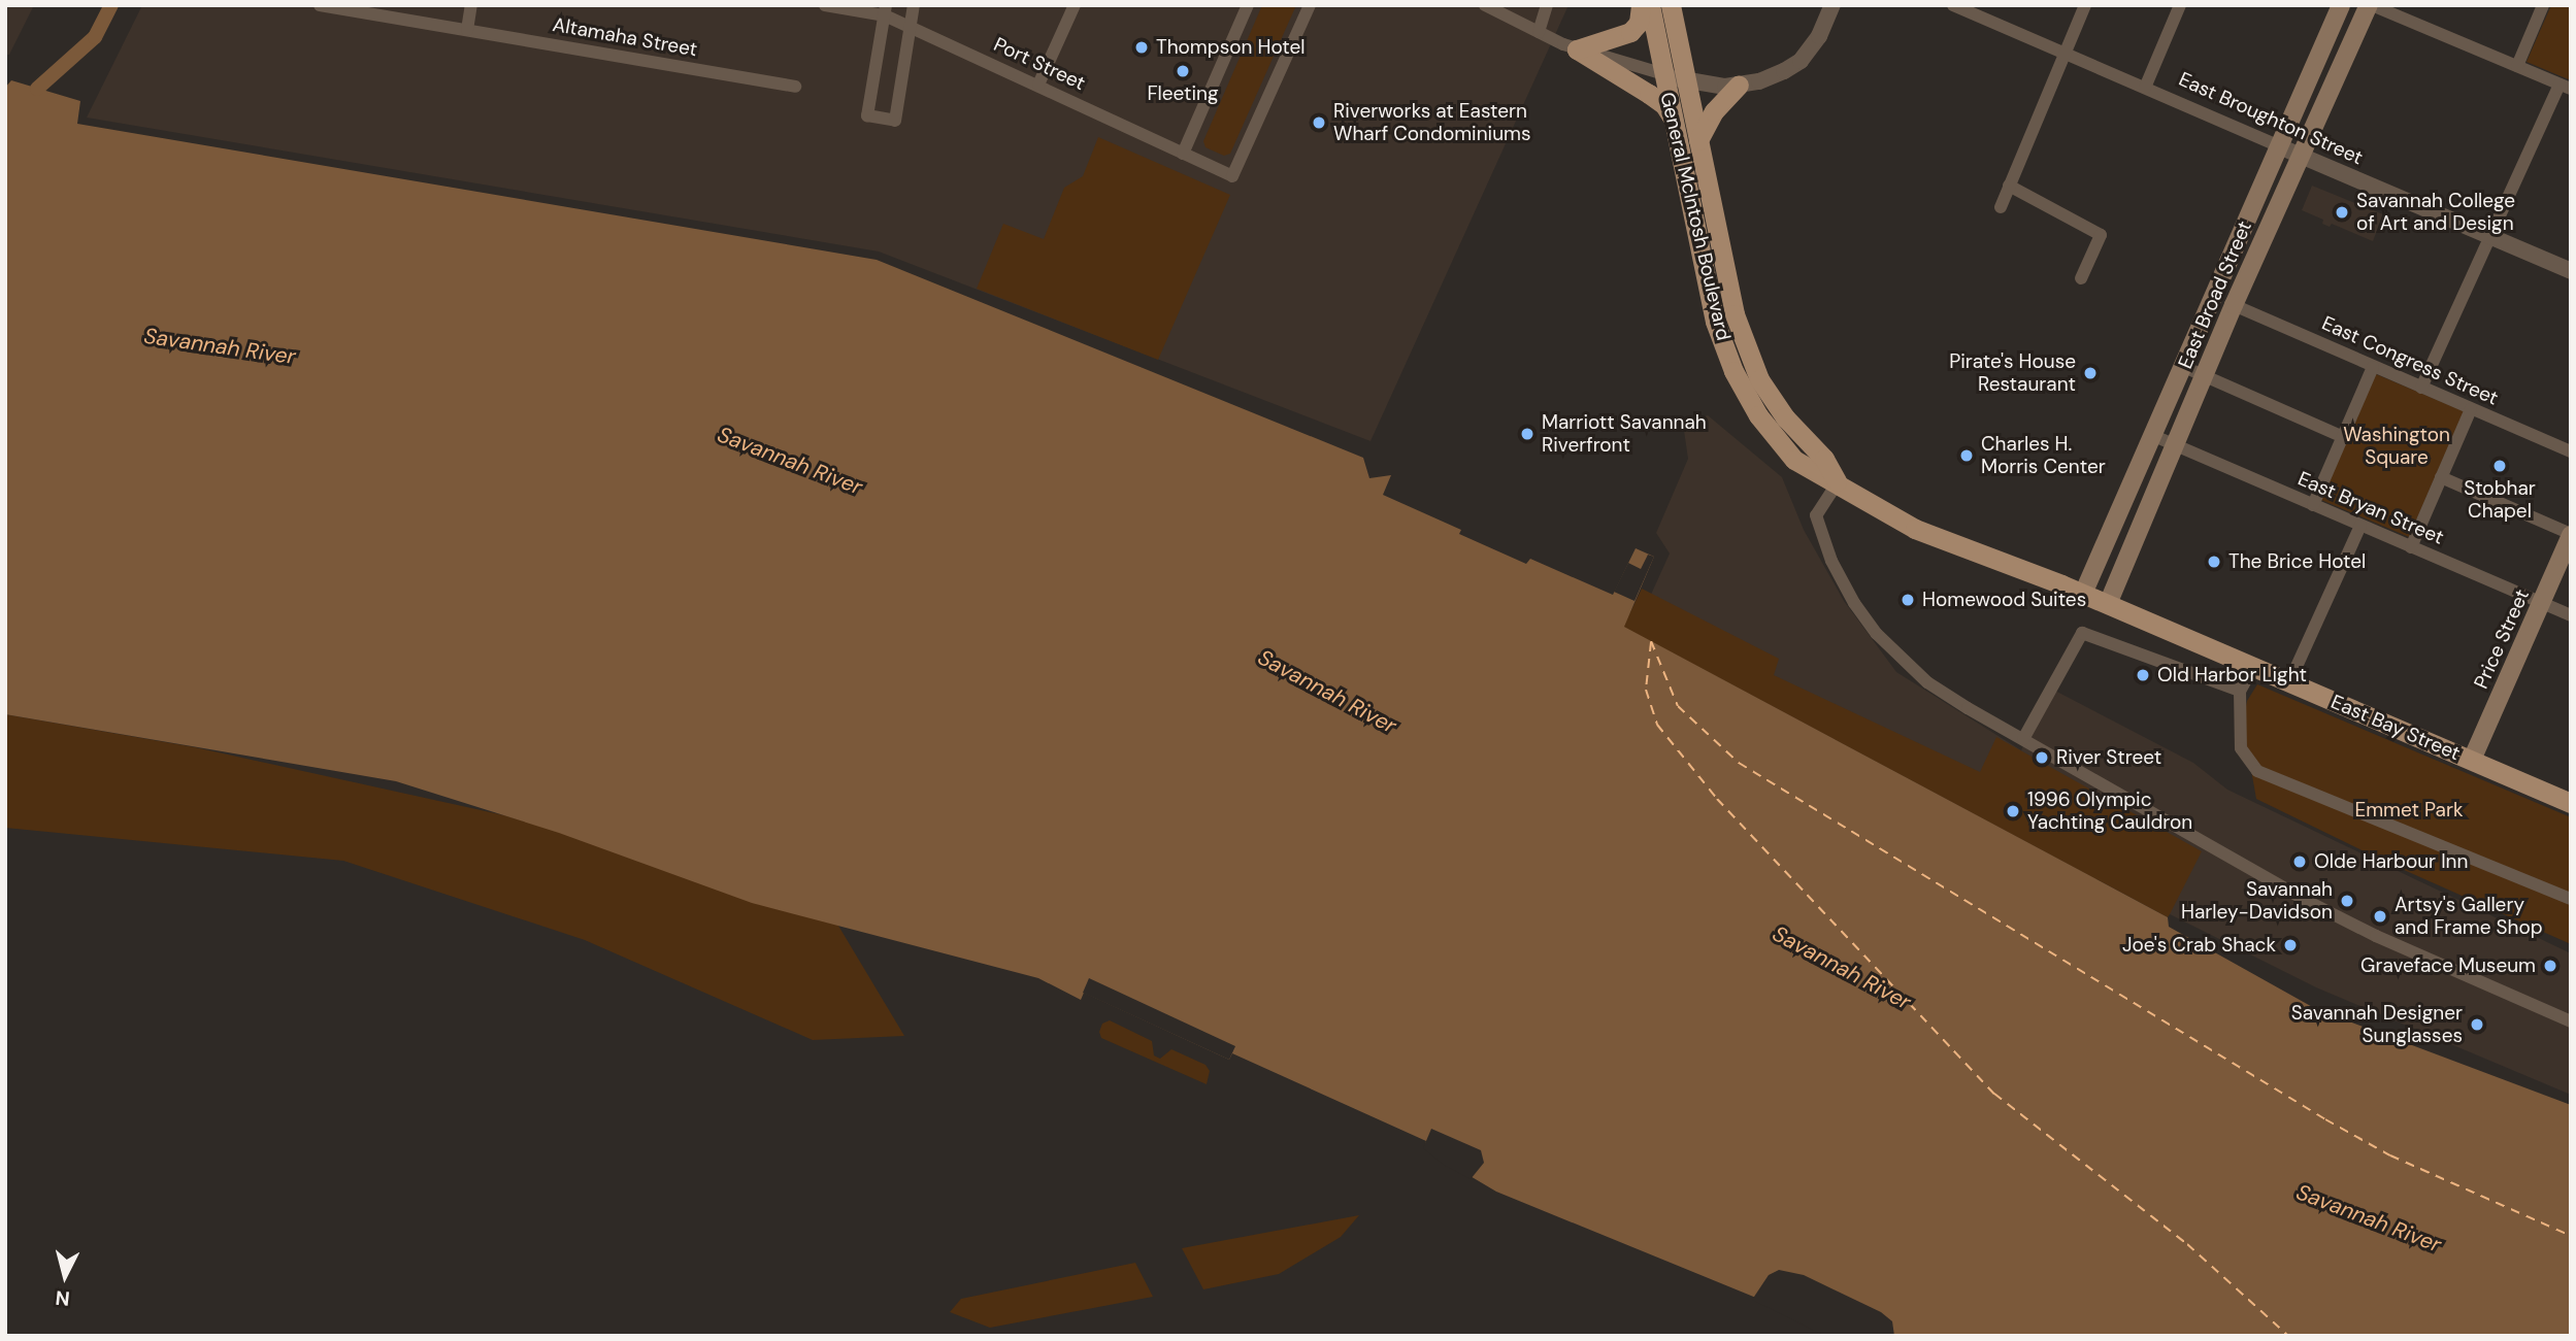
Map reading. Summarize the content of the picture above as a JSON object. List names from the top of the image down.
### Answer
{
  "streets": {
    "main road": [
      "General McIntosh Boulevard",
      "East Broad Street",
      "Price Street",
      "East Bay Street"
    ],
    "street": [
      "Altamaha Street",
      "Port Street",
      "East Broughton Street",
      "East Congress Street",
      "East Bryan Street"
    ]
  },
  "crossings": [
    ["East Broughton Street", "East Broad Street"],
    ["General McIntosh Boulevard", "East Bay Street"],
    ["East Broad Street", "East Congress Street"],
    ["East Broad Street", "East Bryan Street"],
    ["East Broad Street", "East Bay Street"],
    ["East Bryan Street", "Price Street"],
    ["Price Street", "East Bay Street"]
  ],
  "water": ["Savannah River"],
  "parks": ["Washington Square", "Emmet Park"],
  "places": [
    "Thompson Hotel",
    "Fleeting",
    "Riverworks at Eastern Wharf Condominiums",
    "Savannah College of Art and Design",
    "Pirate's House Restaurant",
    "Marriott Savannah Riverfront",
    "Charles H. Morris Center",
    "Stobhar Chapel",
    "The Brice Hotel",
    "Homewood Suites",
    "Old Harbor Light",
    "River Street",
    "1996 Olympic Yachting Cauldron",
    "Olde Harbour Inn",
    "Savannah Harley-Davidson",
    "Artsy's Gallery and Frame Shop",
    "Joe's Crab Shack",
    "Graveface Museum",
    "Savannah Designer Sunglasses"
  ],
  "north": "bottom"
}
